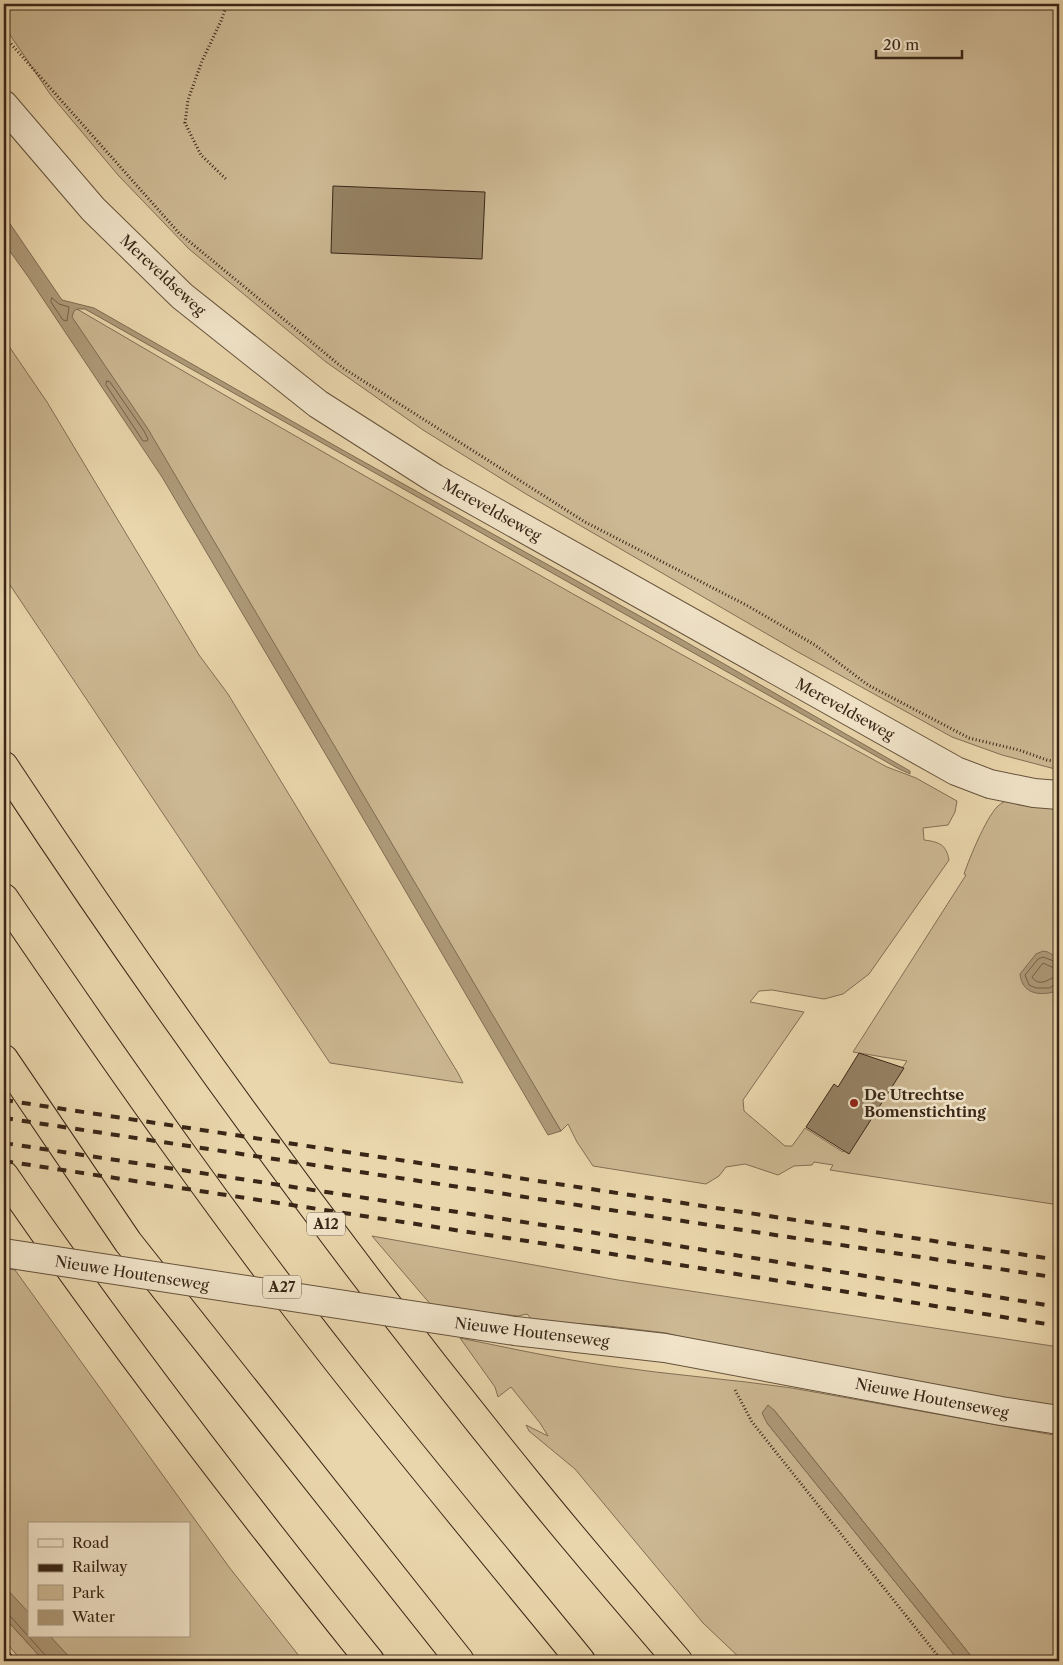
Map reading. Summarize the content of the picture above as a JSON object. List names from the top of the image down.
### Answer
{
  "streets": {
    "highway": ["A12", "A27"],
    "street": ["Mereveldseweg", "Nieuwe Houtenseweg"]
  },
  "places": ["De Utrechtse Bomenstichting"],
  "legend": [
    "Road",
    "Railway",
    "Park",
    "Water"
  ],
  "scale_bar": "20 m"
}
